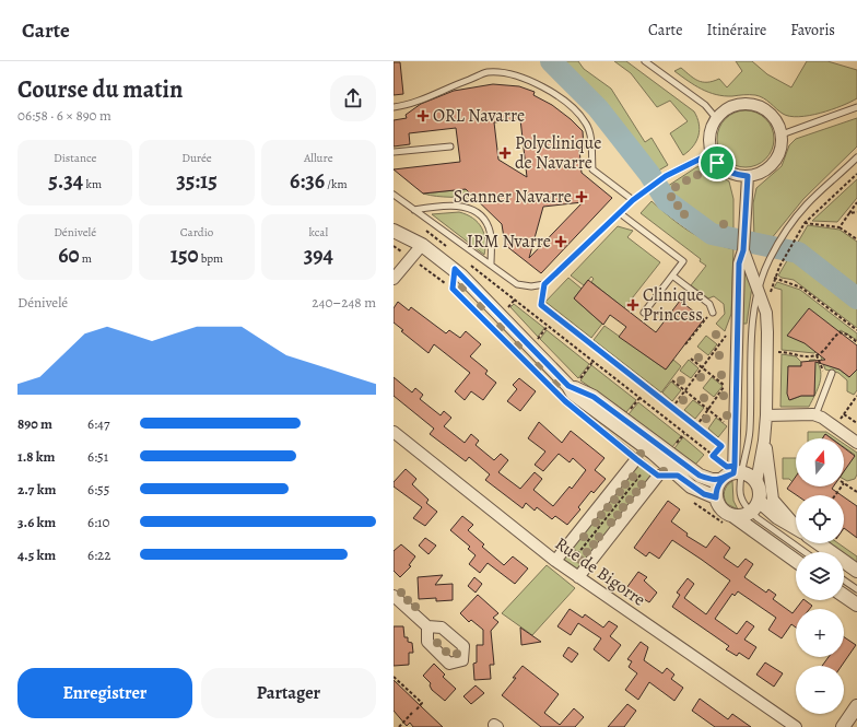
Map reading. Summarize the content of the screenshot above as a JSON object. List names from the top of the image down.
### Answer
{
  "streets": {
    "street": ["Rue de Bigorre"]
  },
  "places": {
    "health": [
      "ORL Navarre",
      "Polyclinique de Navarre",
      "Scanner Navarre",
      "IRM Nvarre",
      "Clinique Princess"
    ]
  },
  "north": "top",
  "page": {
    "header": "Carte",
    "nav": ["Carte", "Itinéraire", "Favoris"],
    "heading": ["Course du matin", "06:58 · 6 × 890 m"],
    "stats": [
      ["Distance", "5.34 km"],
      ["Durée", "35:15"],
      ["Allure", "6:36 /km"],
      ["Dénivelé", "60 m"],
      ["Cardio", "150 bpm"],
      ["kcal", "394"]
    ],
    "chart": ["Dénivelé", "240–248 m"],
    "list": [
      {
        "name": "890 m",
        "note": "6:47"
      },
      {
        "name": "1.8 km",
        "note": "6:51"
      },
      {
        "name": "2.7 km",
        "note": "6:55"
      },
      {
        "name": "3.6 km",
        "note": "6:10"
      },
      {
        "name": "4.5 km",
        "note": "6:22"
      }
    ],
    "map_buttons": ["+", "−"],
    "buttons": ["Enregistrer", "Partager"]
  }
}
